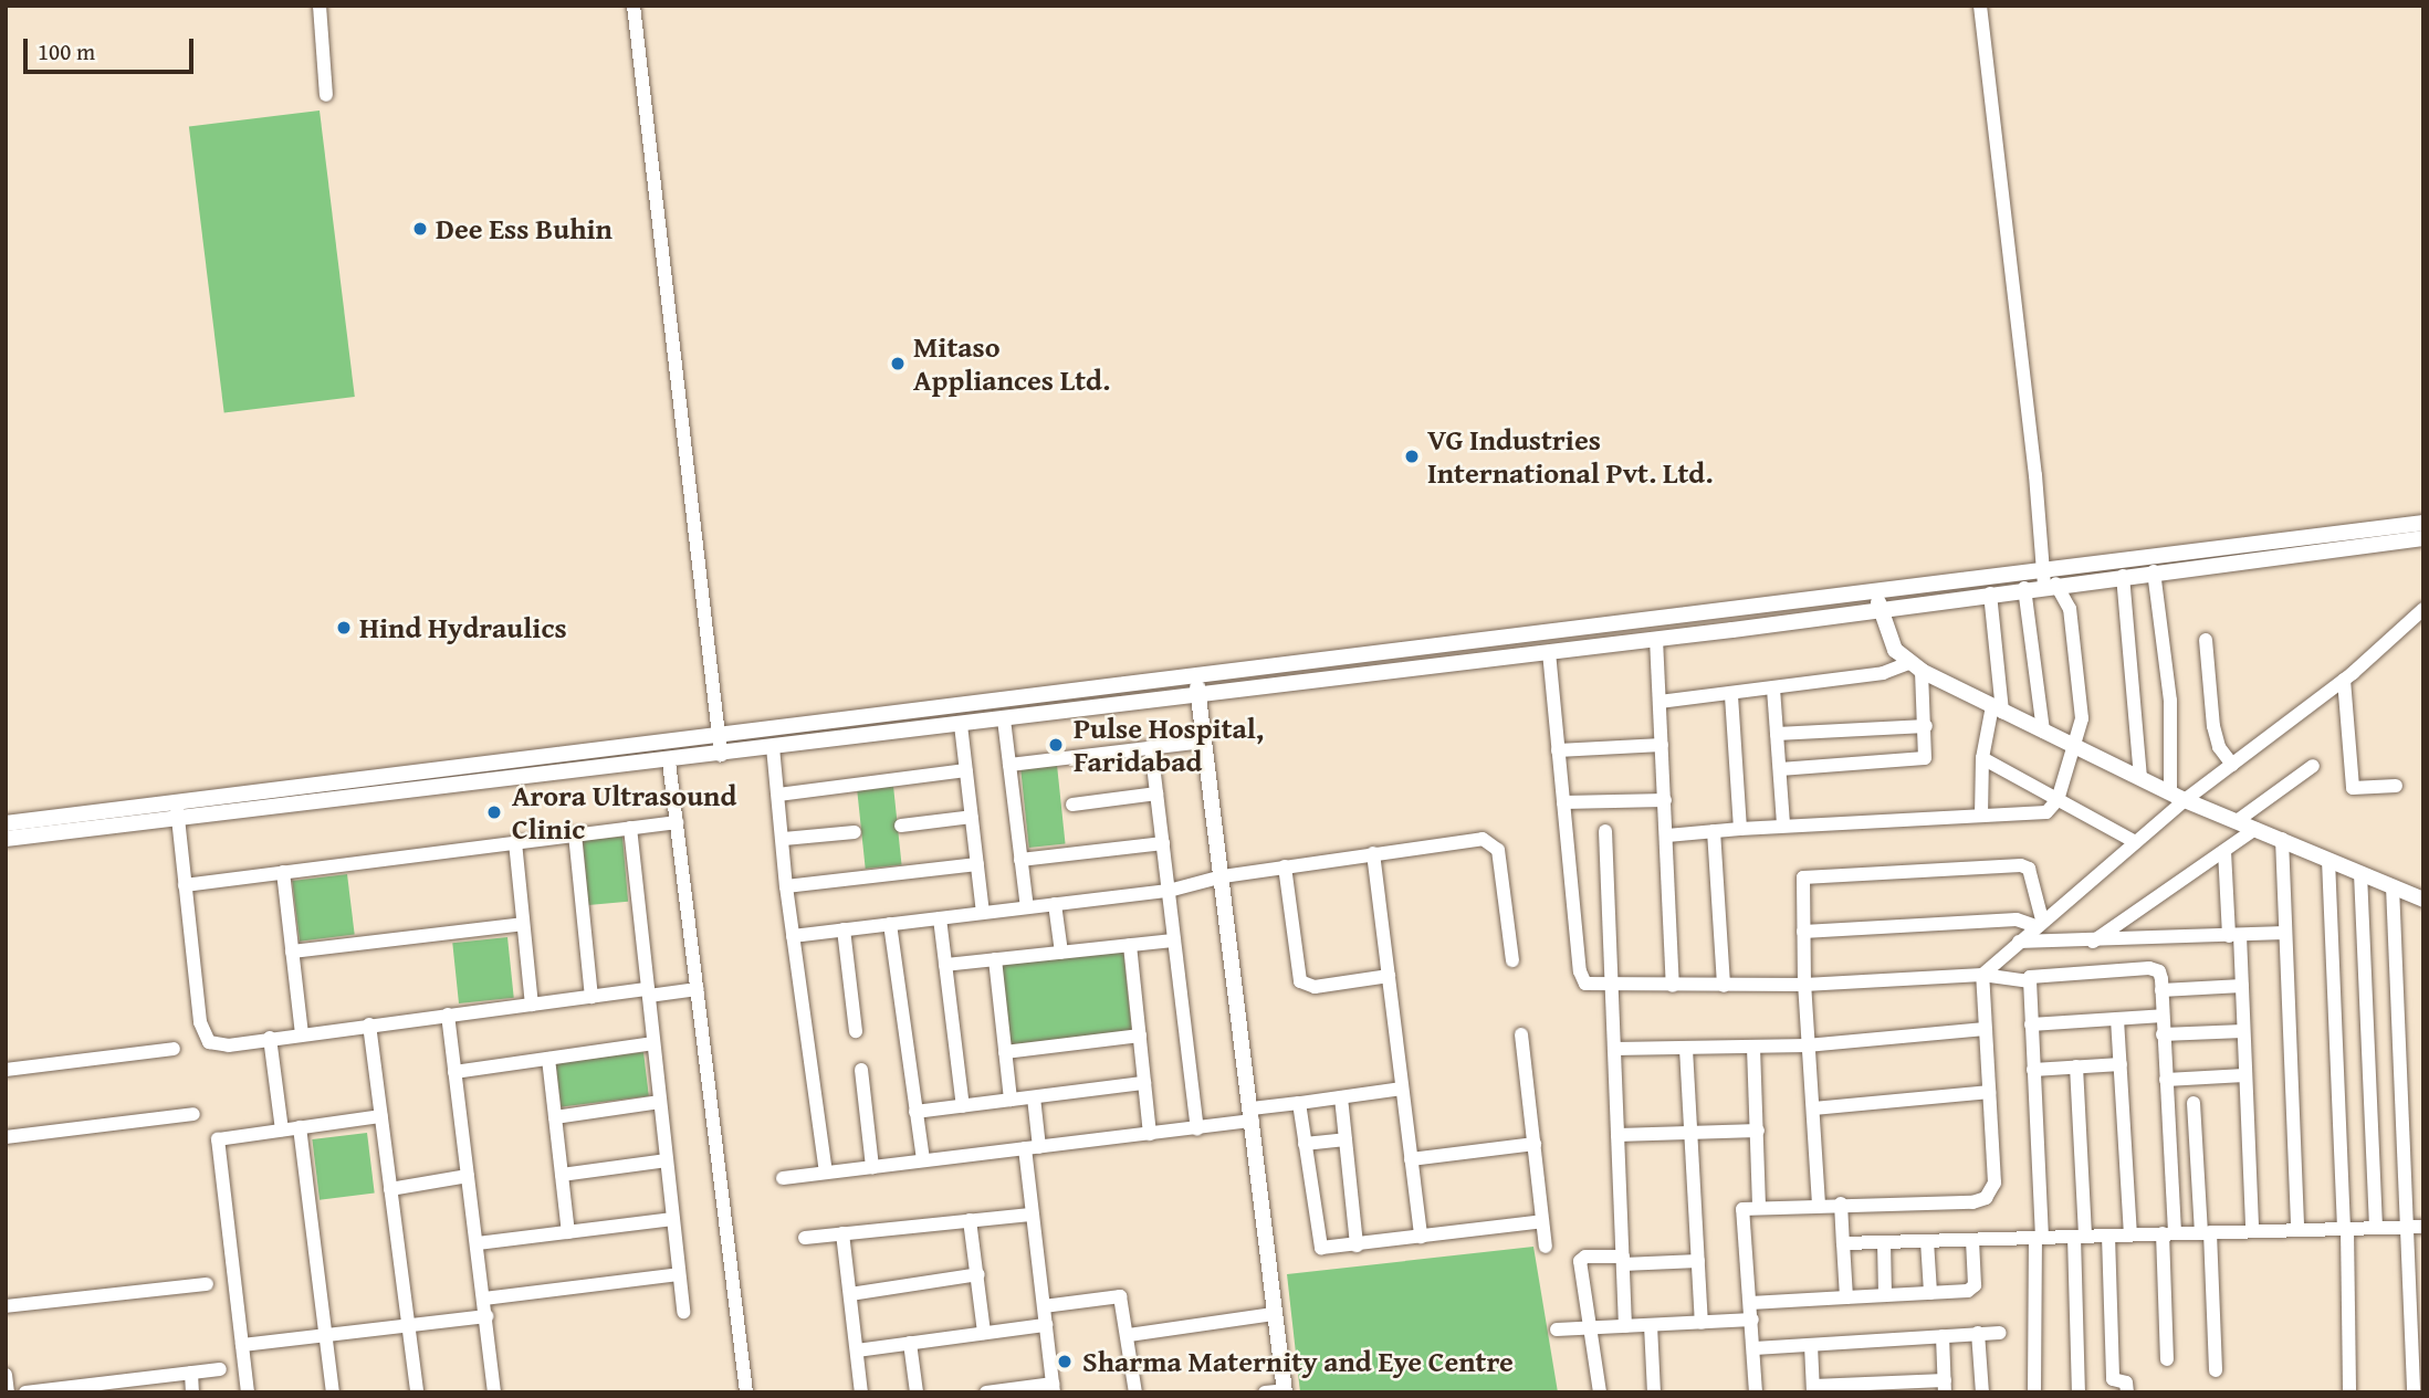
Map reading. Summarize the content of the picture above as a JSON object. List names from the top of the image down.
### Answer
{
  "places": [
    "Dee Ess Buhin",
    "Mitaso Appliances Ltd.",
    "VG Industries International Pvt. Ltd.",
    "Hind Hydraulics",
    "Pulse Hospital, Faridabad",
    "Arora Ultrasound Clinic",
    "Sharma Maternity and Eye Centre"
  ],
  "scale_bar": "100 m"
}
